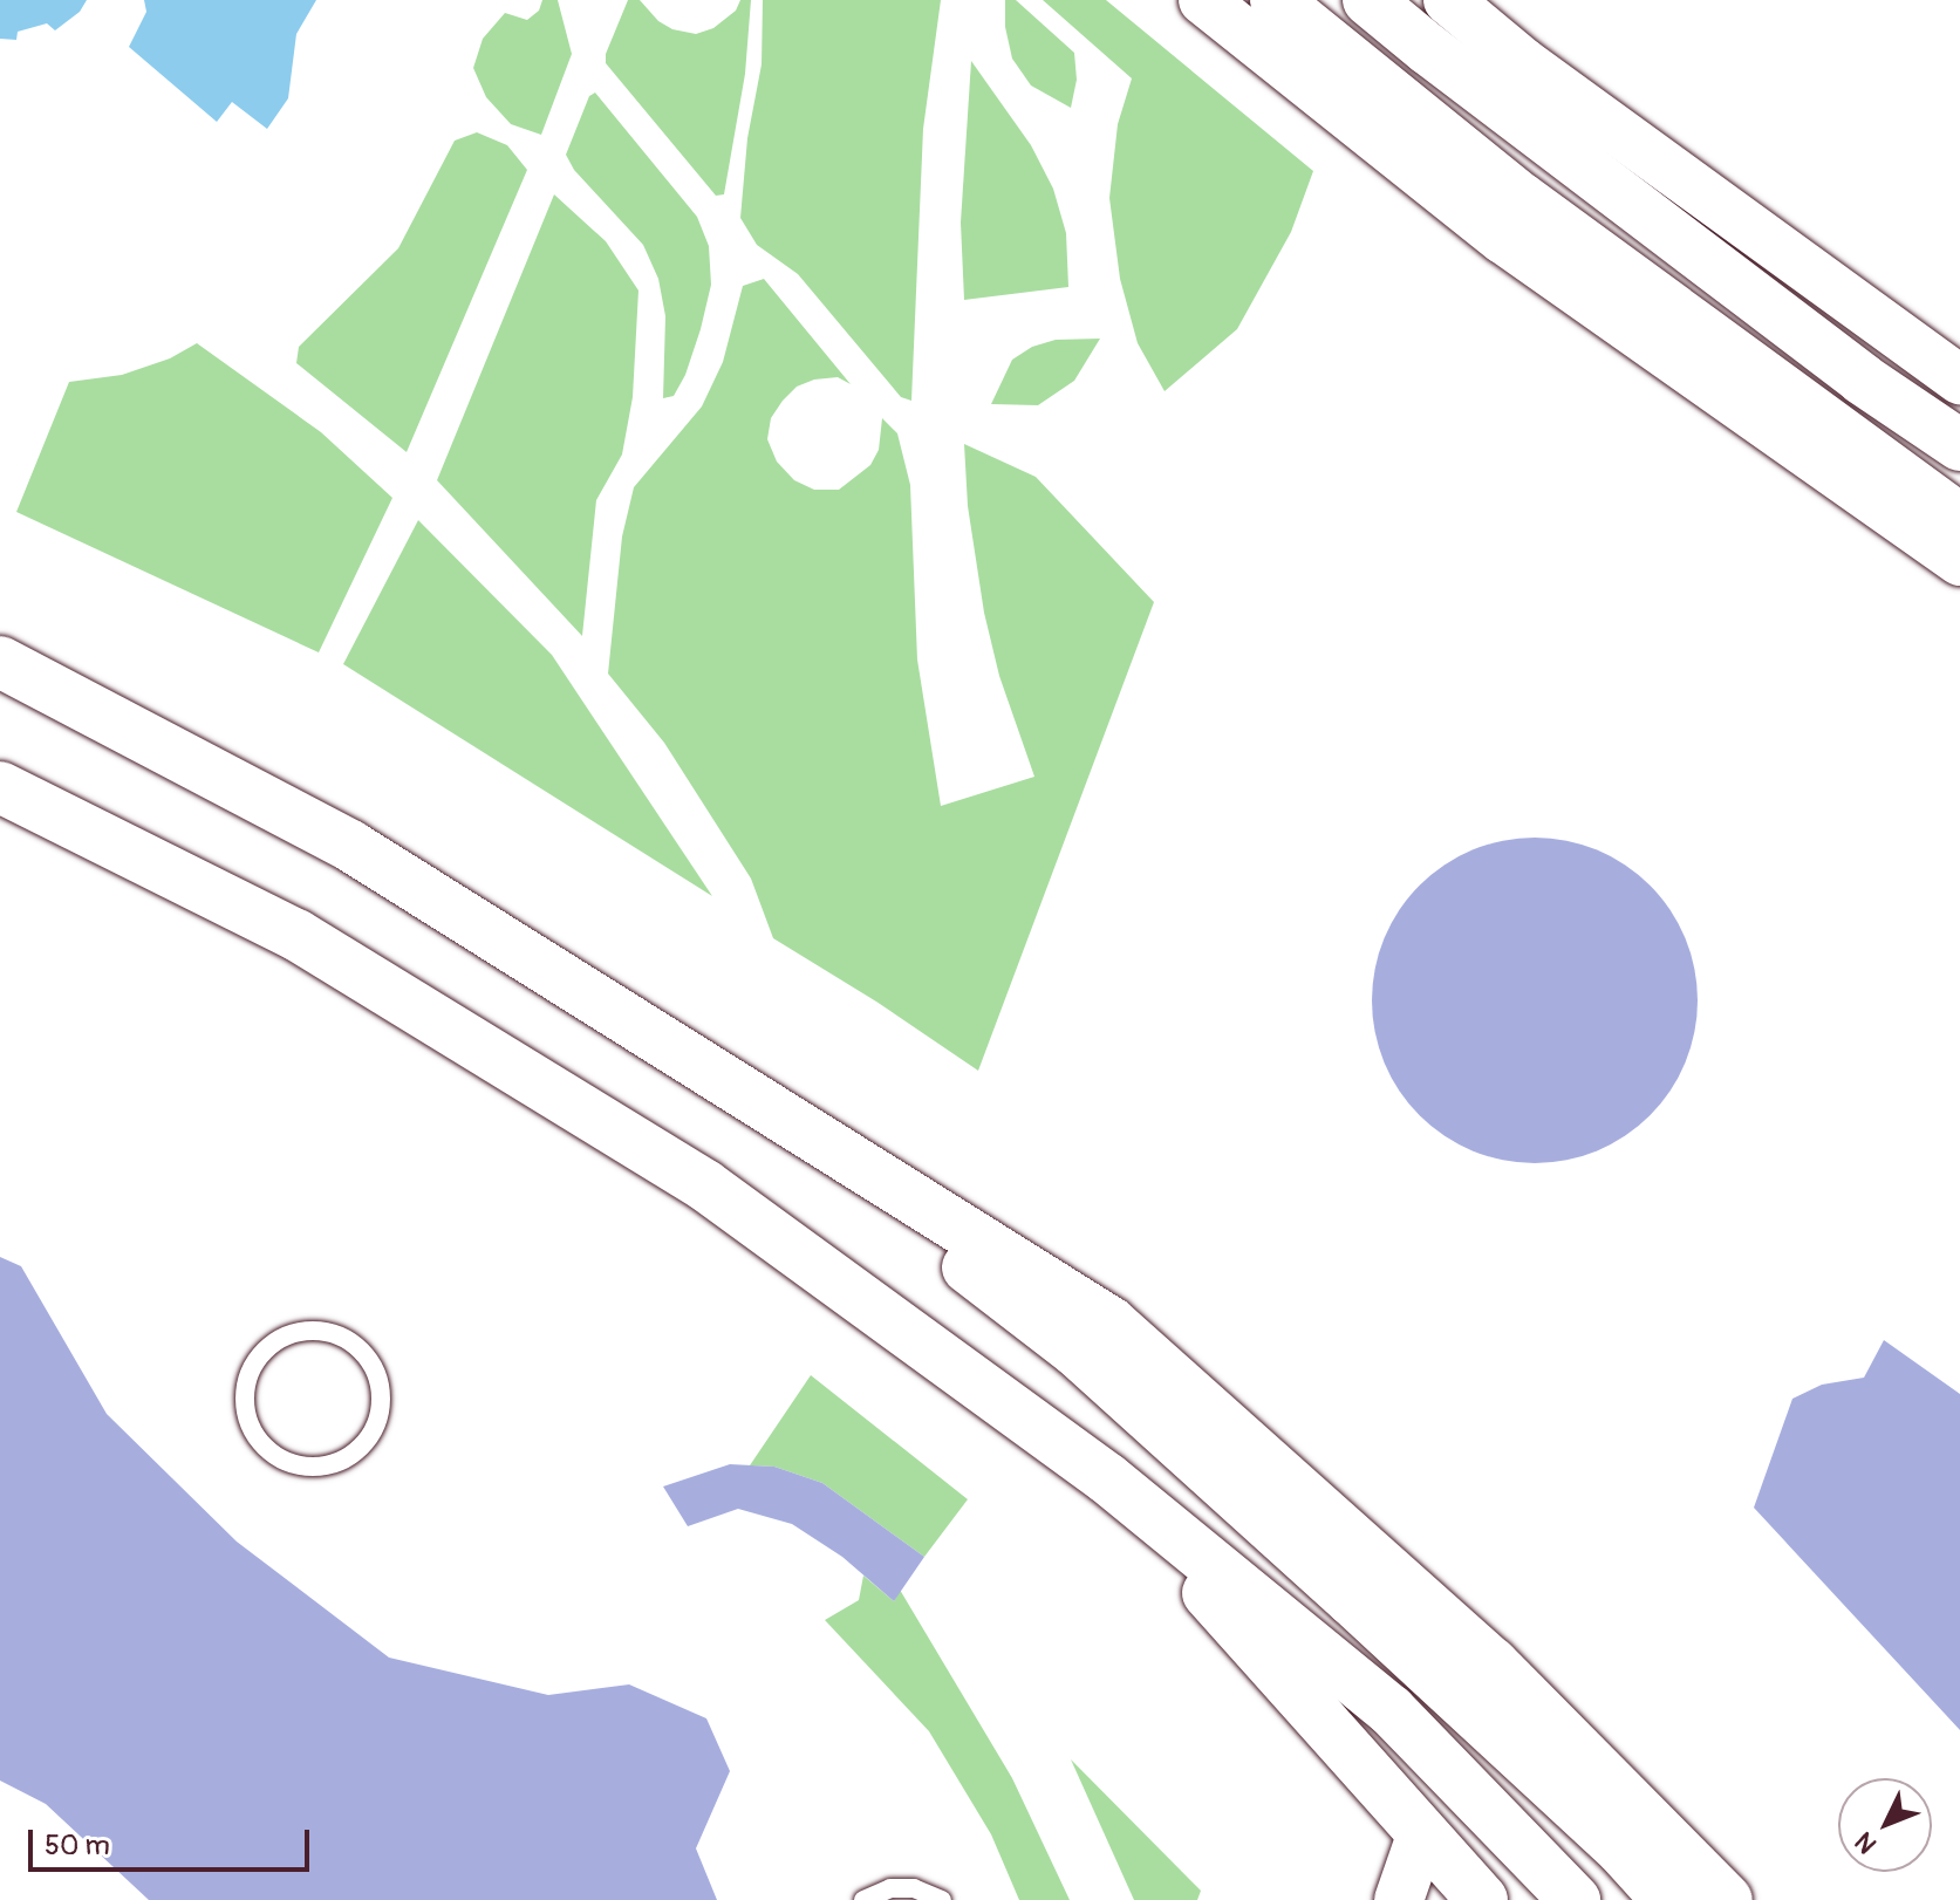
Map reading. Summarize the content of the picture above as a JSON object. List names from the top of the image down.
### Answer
{
  "scale_bar": "50 m",
  "north": "bottom left"
}
